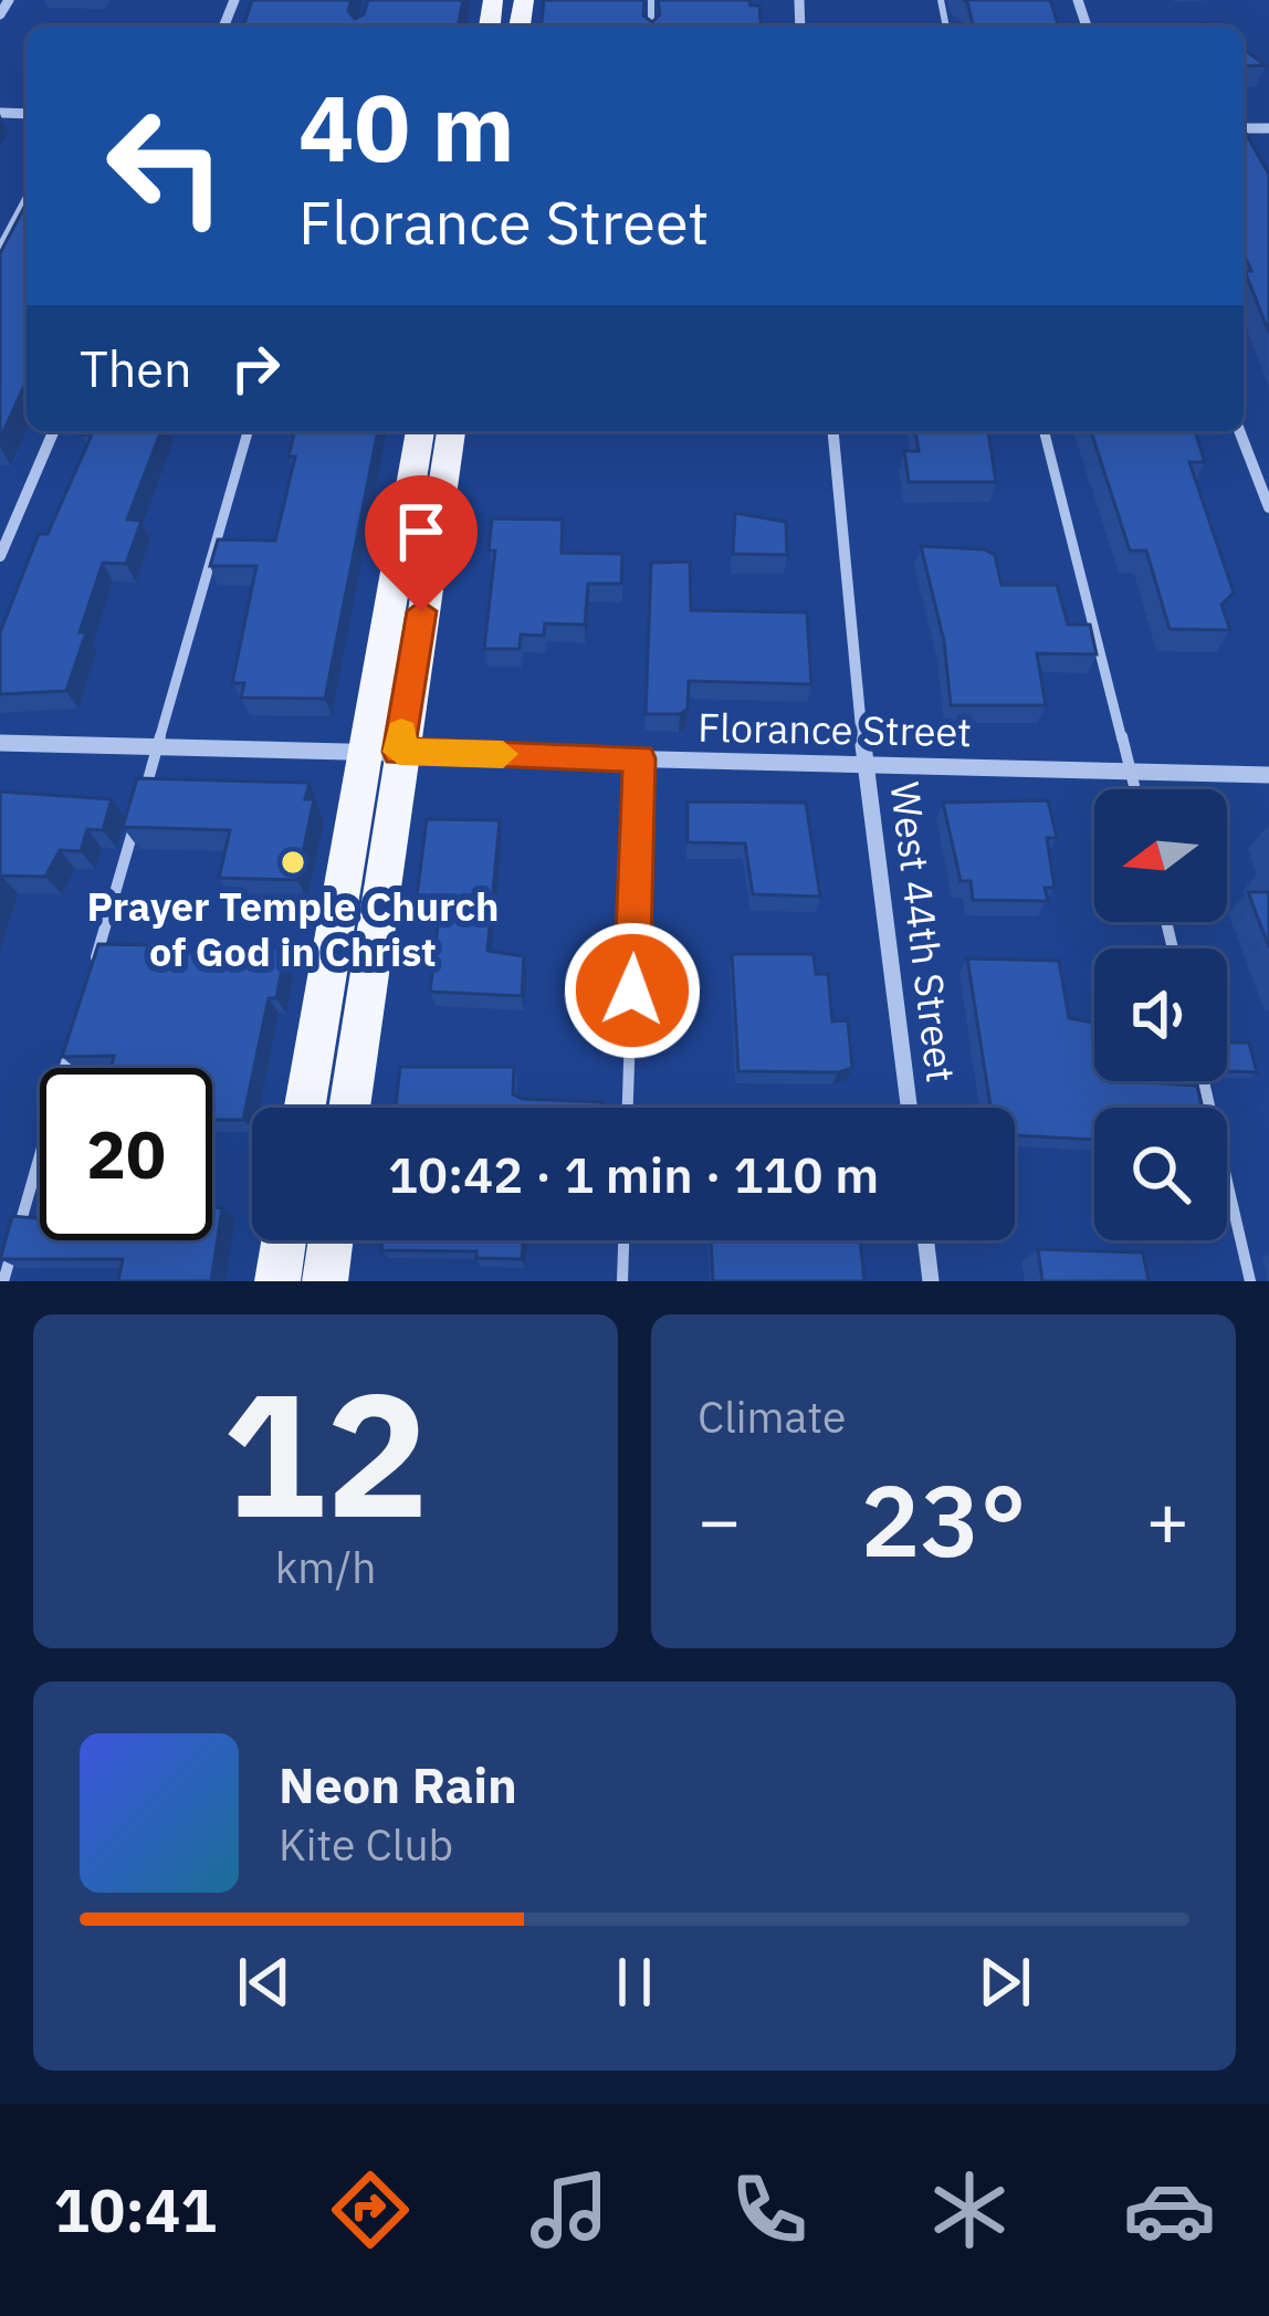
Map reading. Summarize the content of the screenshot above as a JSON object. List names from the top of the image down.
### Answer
{
  "streets": {
    "street": ["Florance Street", "West 44th Street"]
  },
  "crossings": [
    ["Florance Street", "West 44th Street"]
  ],
  "places": ["Prayer Temple Church of God in Christ"],
  "north": "left",
  "page": {
    "turn": ["40 m", "Florance Street"],
    "then": "Then",
    "limit": "20",
    "trip": "10:42 · 1 min · 110 m",
    "tile": [
      ["12", "km/h"],
      "Climate"
    ],
    "heat": ["−", "23°", "+"],
    "song": ["Neon Rain", "Kite Club"],
    "tabs": "10:41"
  }
}
